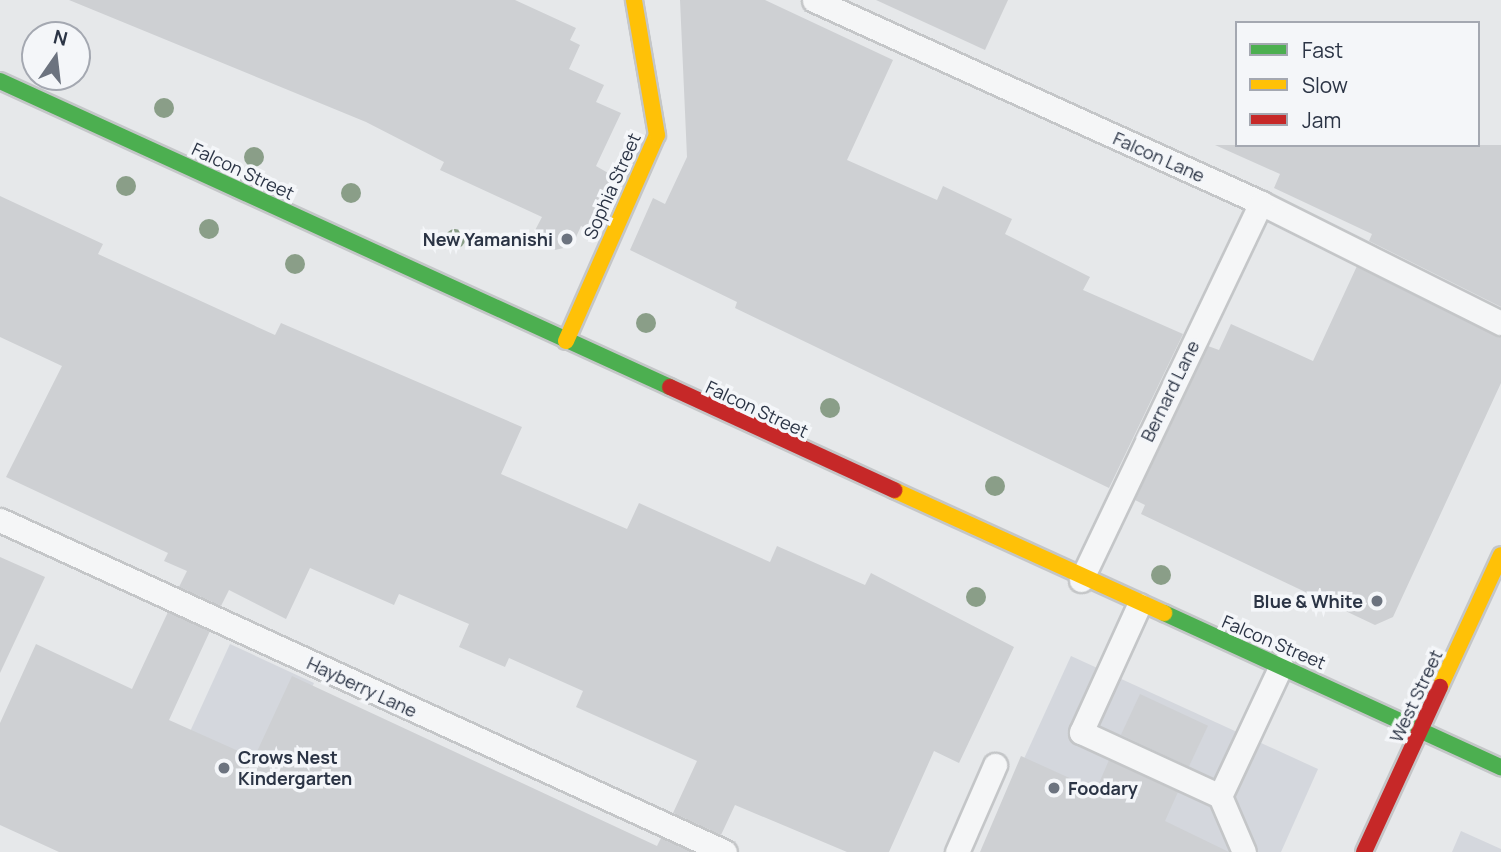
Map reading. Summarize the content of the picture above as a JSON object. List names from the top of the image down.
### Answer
{
  "streets": {
    "main road": ["Falcon Street", "Sophia Street", "West Street"],
    "lane": ["Falcon Lane", "Bernard Lane", "Hayberry Lane"]
  },
  "crossings": [
    ["Falcon Lane", "Bernard Lane"],
    ["Falcon Street", "Sophia Street"],
    ["Falcon Street", "Bernard Lane"],
    ["Falcon Street", "West Street"]
  ],
  "places": [
    "New Yamanishi",
    "Blue & White",
    "Crows Nest Kindergarten",
    "Foodary"
  ],
  "legend": ["Fast", "Slow", "Jam"],
  "north": "top"
}
